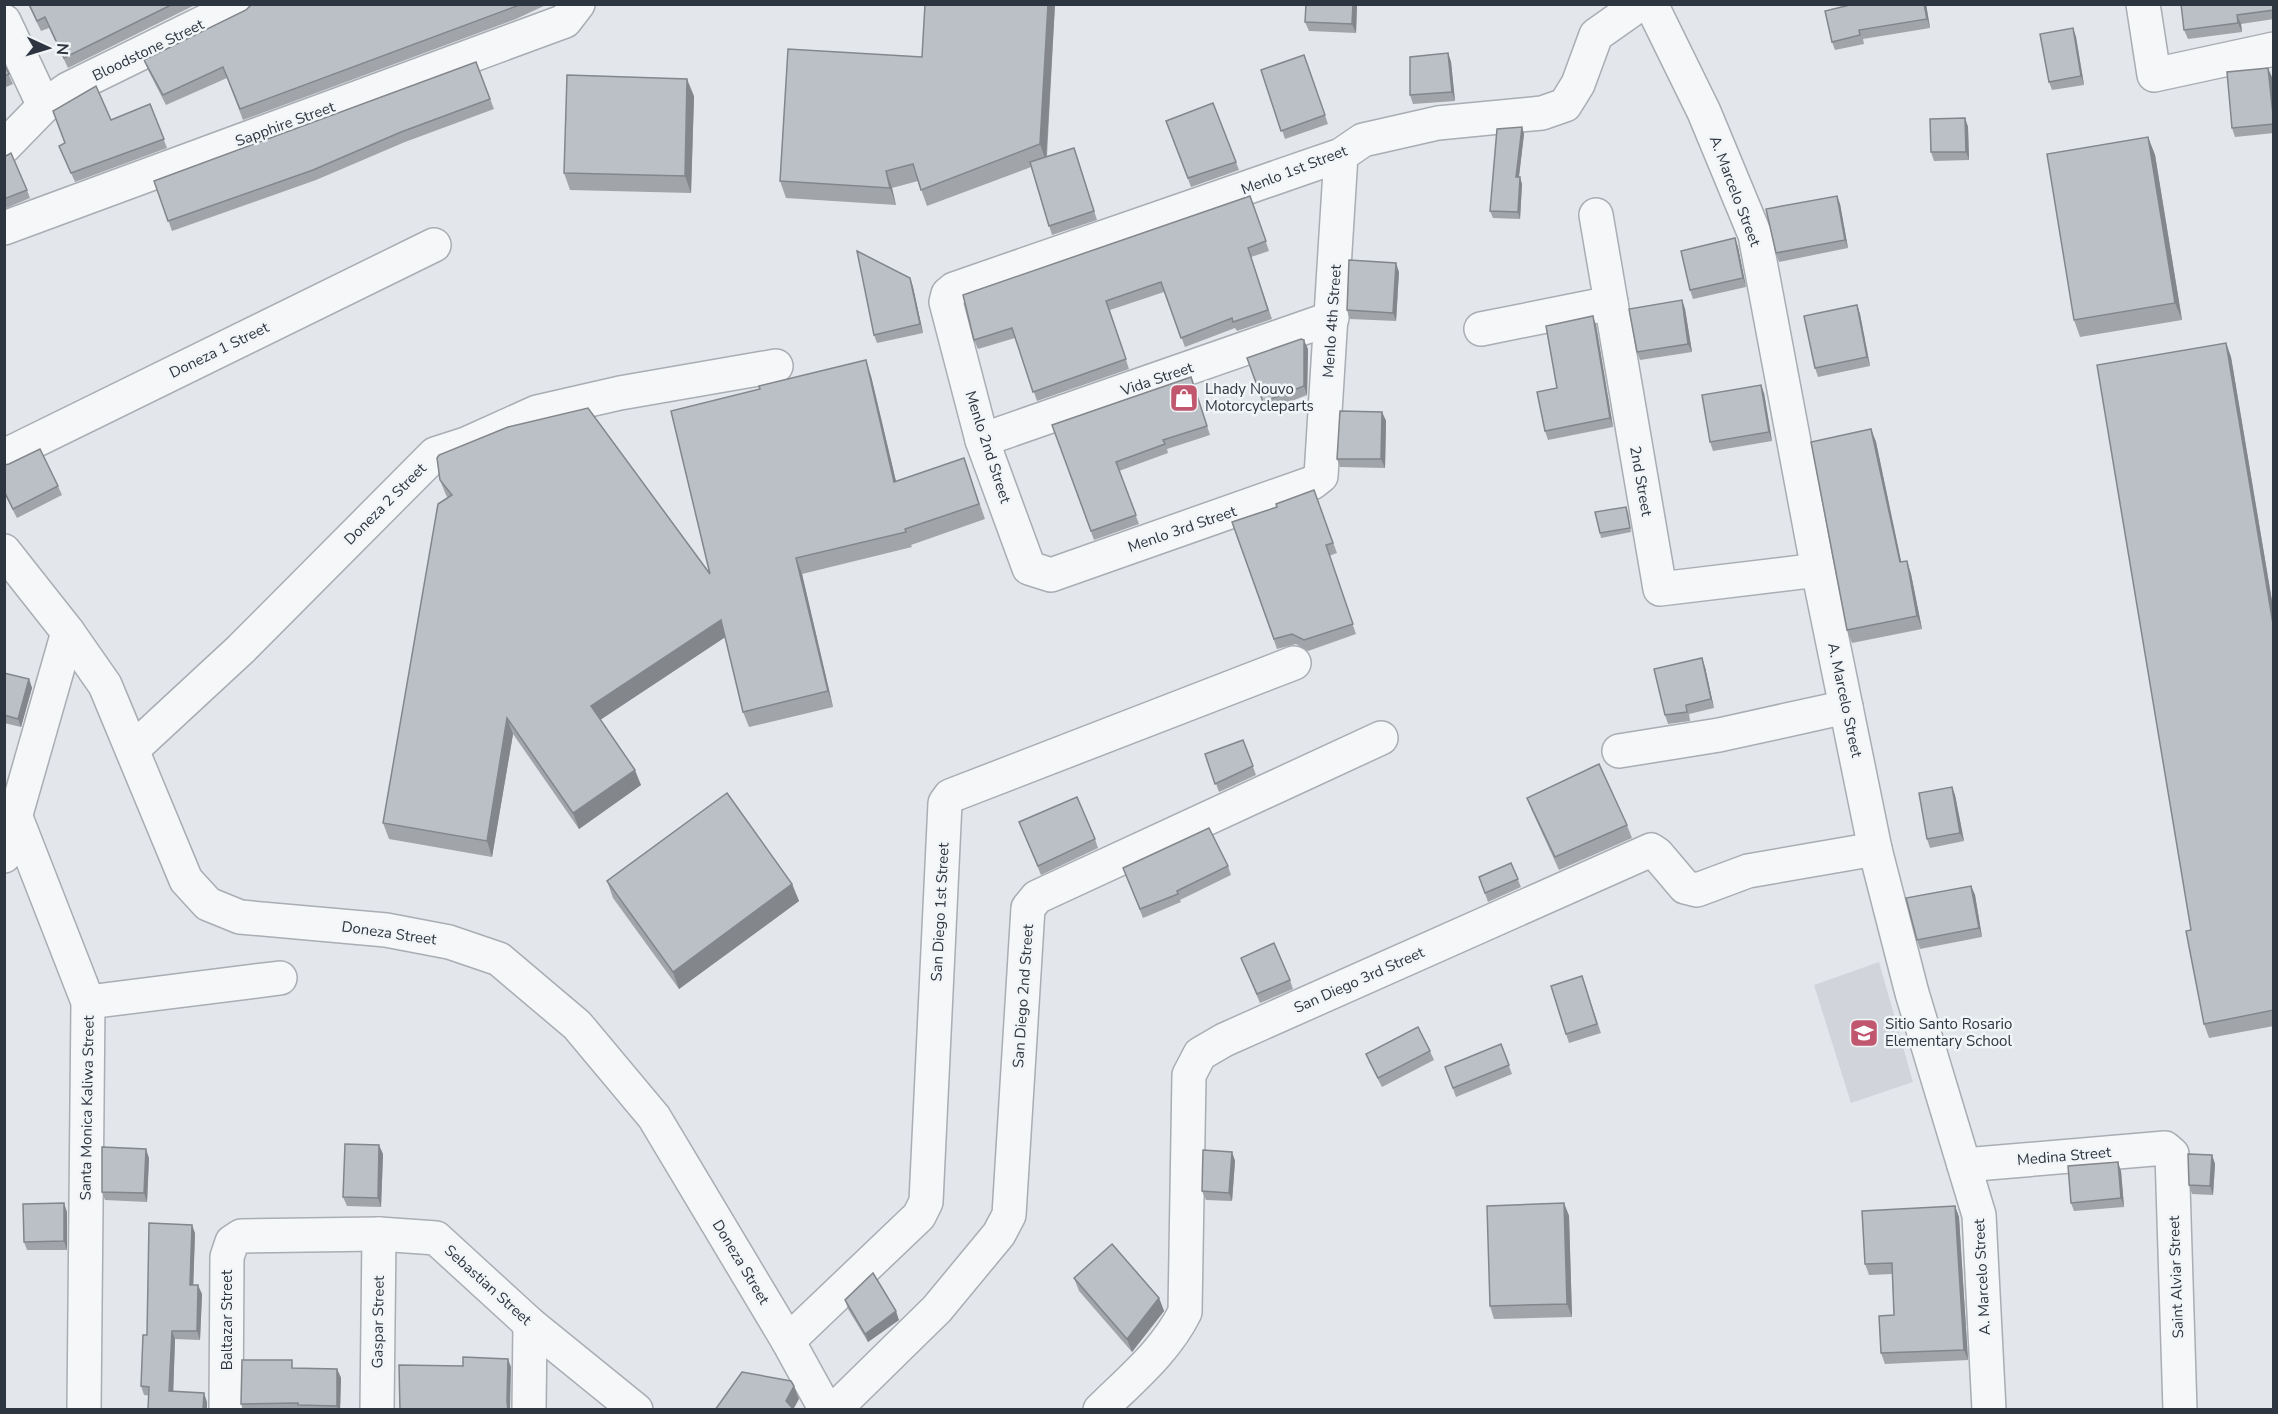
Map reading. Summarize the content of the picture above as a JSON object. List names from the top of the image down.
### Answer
{
  "streets": {
    "street": [
      "Bloodstone Street",
      "Sapphire Street",
      "Menlo 1st Street",
      "A. Marcelo Street",
      "Menlo 4th Street",
      "Doneza 1 Street",
      "Vida Street",
      "Menlo 2nd Street",
      "2nd Street",
      "Doneza 2 Street",
      "Menlo 3rd Street",
      "San Diego 1st Street",
      "Doneza Street",
      "San Diego 3rd Street",
      "San Diego 2nd Street",
      "Santa Monica Kaliwa Street",
      "Medina Street",
      "Saint Alviar Street",
      "Sebastian Street",
      "Baltazar Street",
      "Gaspar Street"
    ]
  },
  "crossings": [
    ["Menlo 1st Street", "Menlo 4th Street"],
    ["Menlo 1st Street", "Menlo 2nd Street"],
    ["A. Marcelo Street", "2nd Street"],
    ["A. Marcelo Street", "San Diego 3rd Street"],
    ["A. Marcelo Street", "Medina Street"],
    ["Menlo 4th Street", "Vida Street"],
    ["Menlo 4th Street", "Menlo 3rd Street"],
    ["Vida Street", "Menlo 2nd Street"],
    ["Menlo 2nd Street", "Menlo 3rd Street"],
    ["Doneza 2 Street", "Doneza Street"],
    ["San Diego 1st Street", "Doneza Street"],
    ["Medina Street", "Saint Alviar Street"],
    ["Sebastian Street", "Baltazar Street"],
    ["Sebastian Street", "Gaspar Street"]
  ],
  "places": {
    "shop": ["Lhady Nouvo Motorcycleparts"],
    "school or university": ["Sitio Santo Rosario Elementary School"]
  },
  "north": "right"
}
